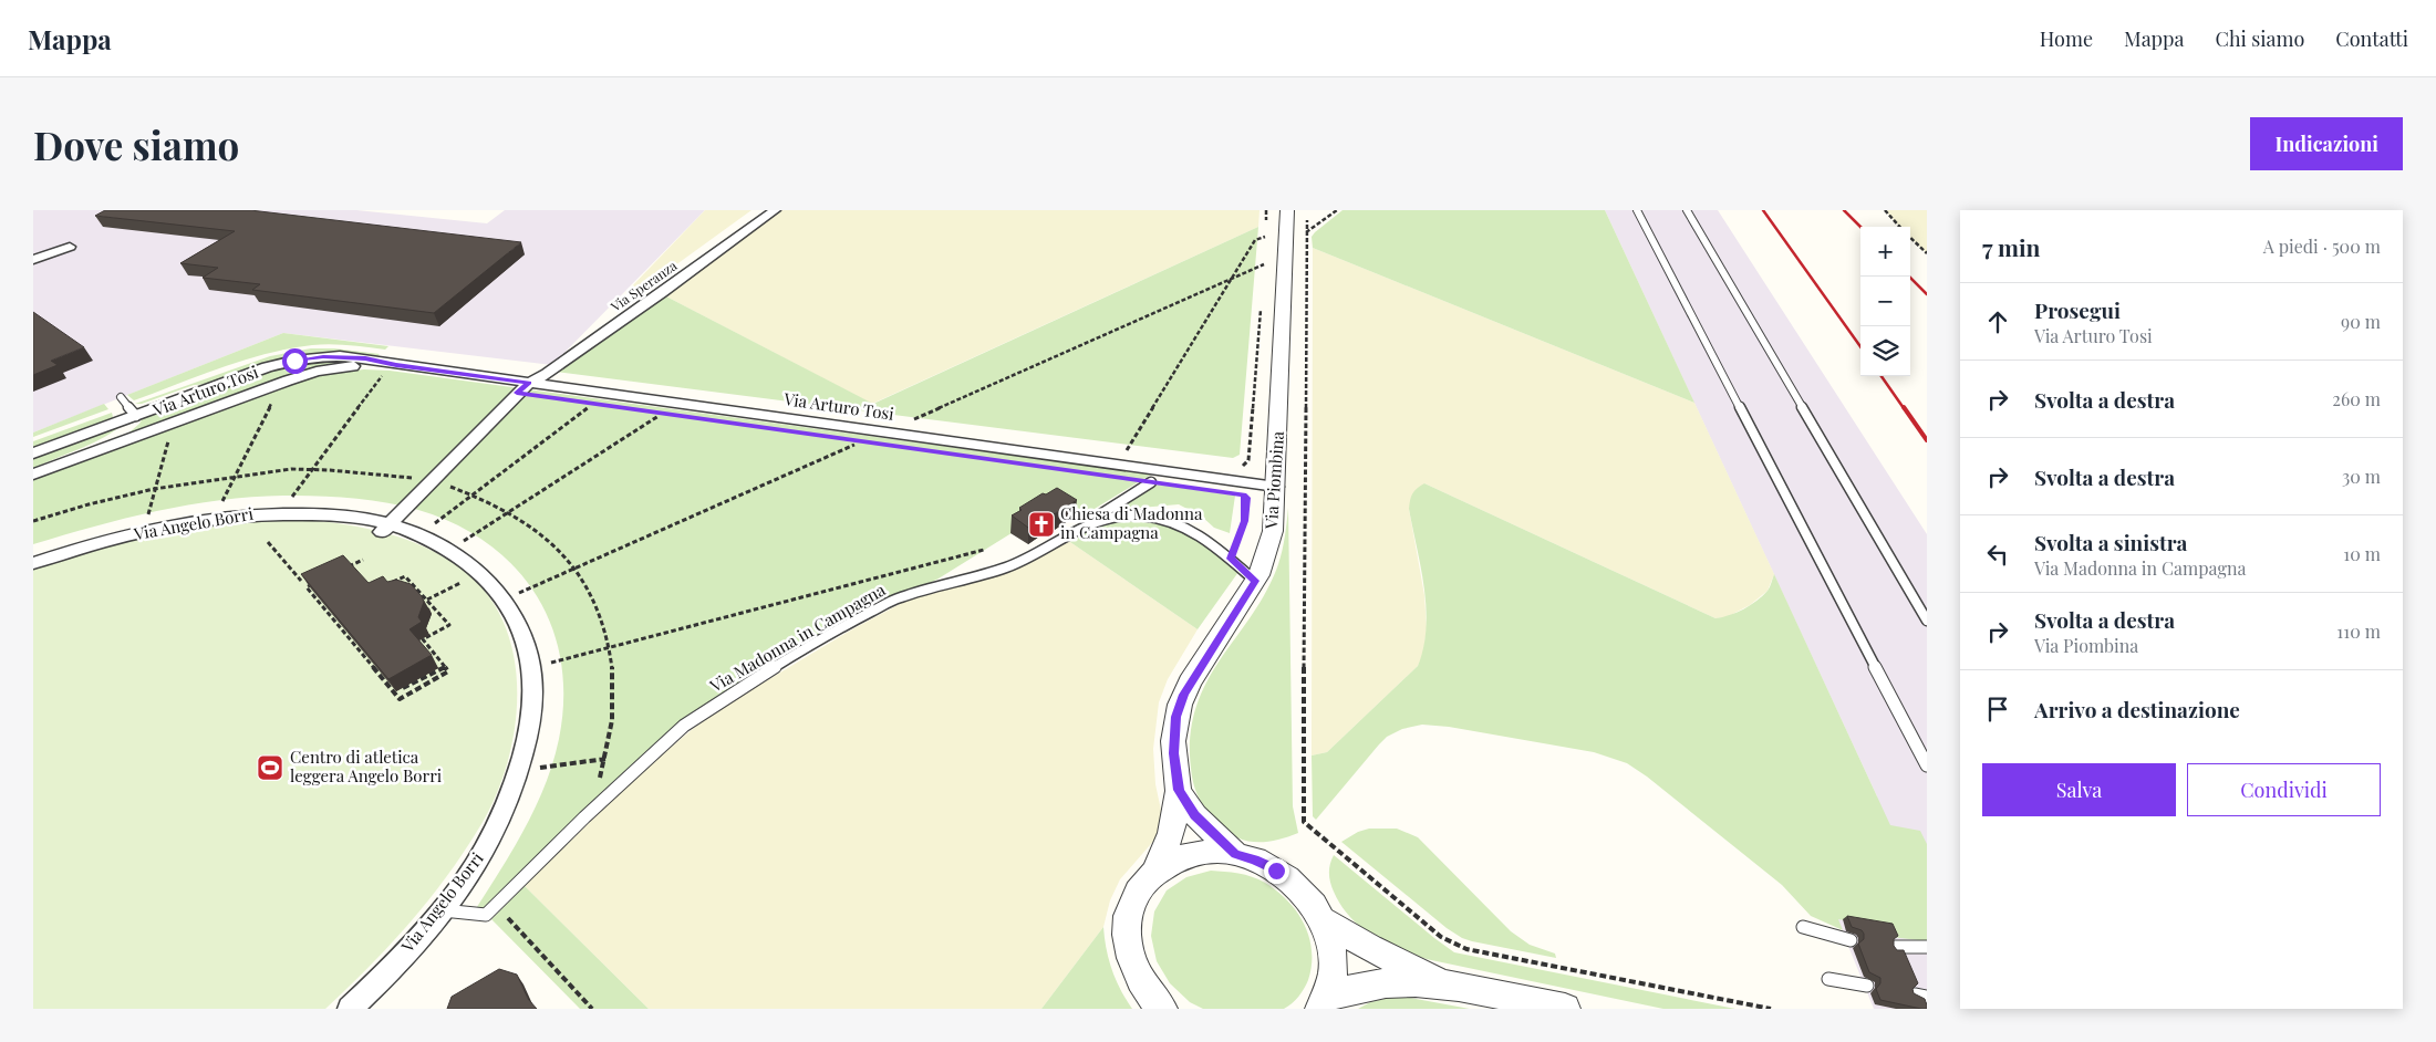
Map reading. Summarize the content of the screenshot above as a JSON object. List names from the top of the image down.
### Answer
{
  "streets": {
    "street": [
      "Via Speranza",
      "Via Arturo Tosi",
      "Via Piombina",
      "Via Angelo Borri"
    ],
    "lane": ["Via Madonna in Campagna"]
  },
  "crossings": [
    ["Via Speranza", "Via Arturo Tosi"],
    ["Via Arturo Tosi", "Via Piombina"],
    ["Via Piombina", "Via Madonna in Campagna"],
    ["Via Angelo Borri", "Via Madonna in Campagna"]
  ],
  "places": {
    "church": ["Chiesa di Madonna in Campagna"],
    "sports": ["Centro di atletica leggera Angelo Borri"]
  },
  "page": {
    "header": "Mappa",
    "nav": [
      "Home",
      "Mappa",
      "Chi siamo",
      "Contatti"
    ],
    "buttons": [
      "Indicazioni",
      ["Salva", "Condividi"]
    ],
    "title": "Dove siamo",
    "heading": ["7 min", "A piedi · 500 m"],
    "map_buttons": ["+", "−"],
    "list": [
      ["Prosegui", "Via Arturo Tosi", "90 m"],
      ["Svolta a destra", "260 m"],
      ["Svolta a destra", "30 m"],
      ["Svolta a sinistra", "Via Madonna in Campagna", "10 m"],
      ["Svolta a destra", "Via Piombina", "110 m"],
      "Arrivo a destinazione"
    ]
  }
}
